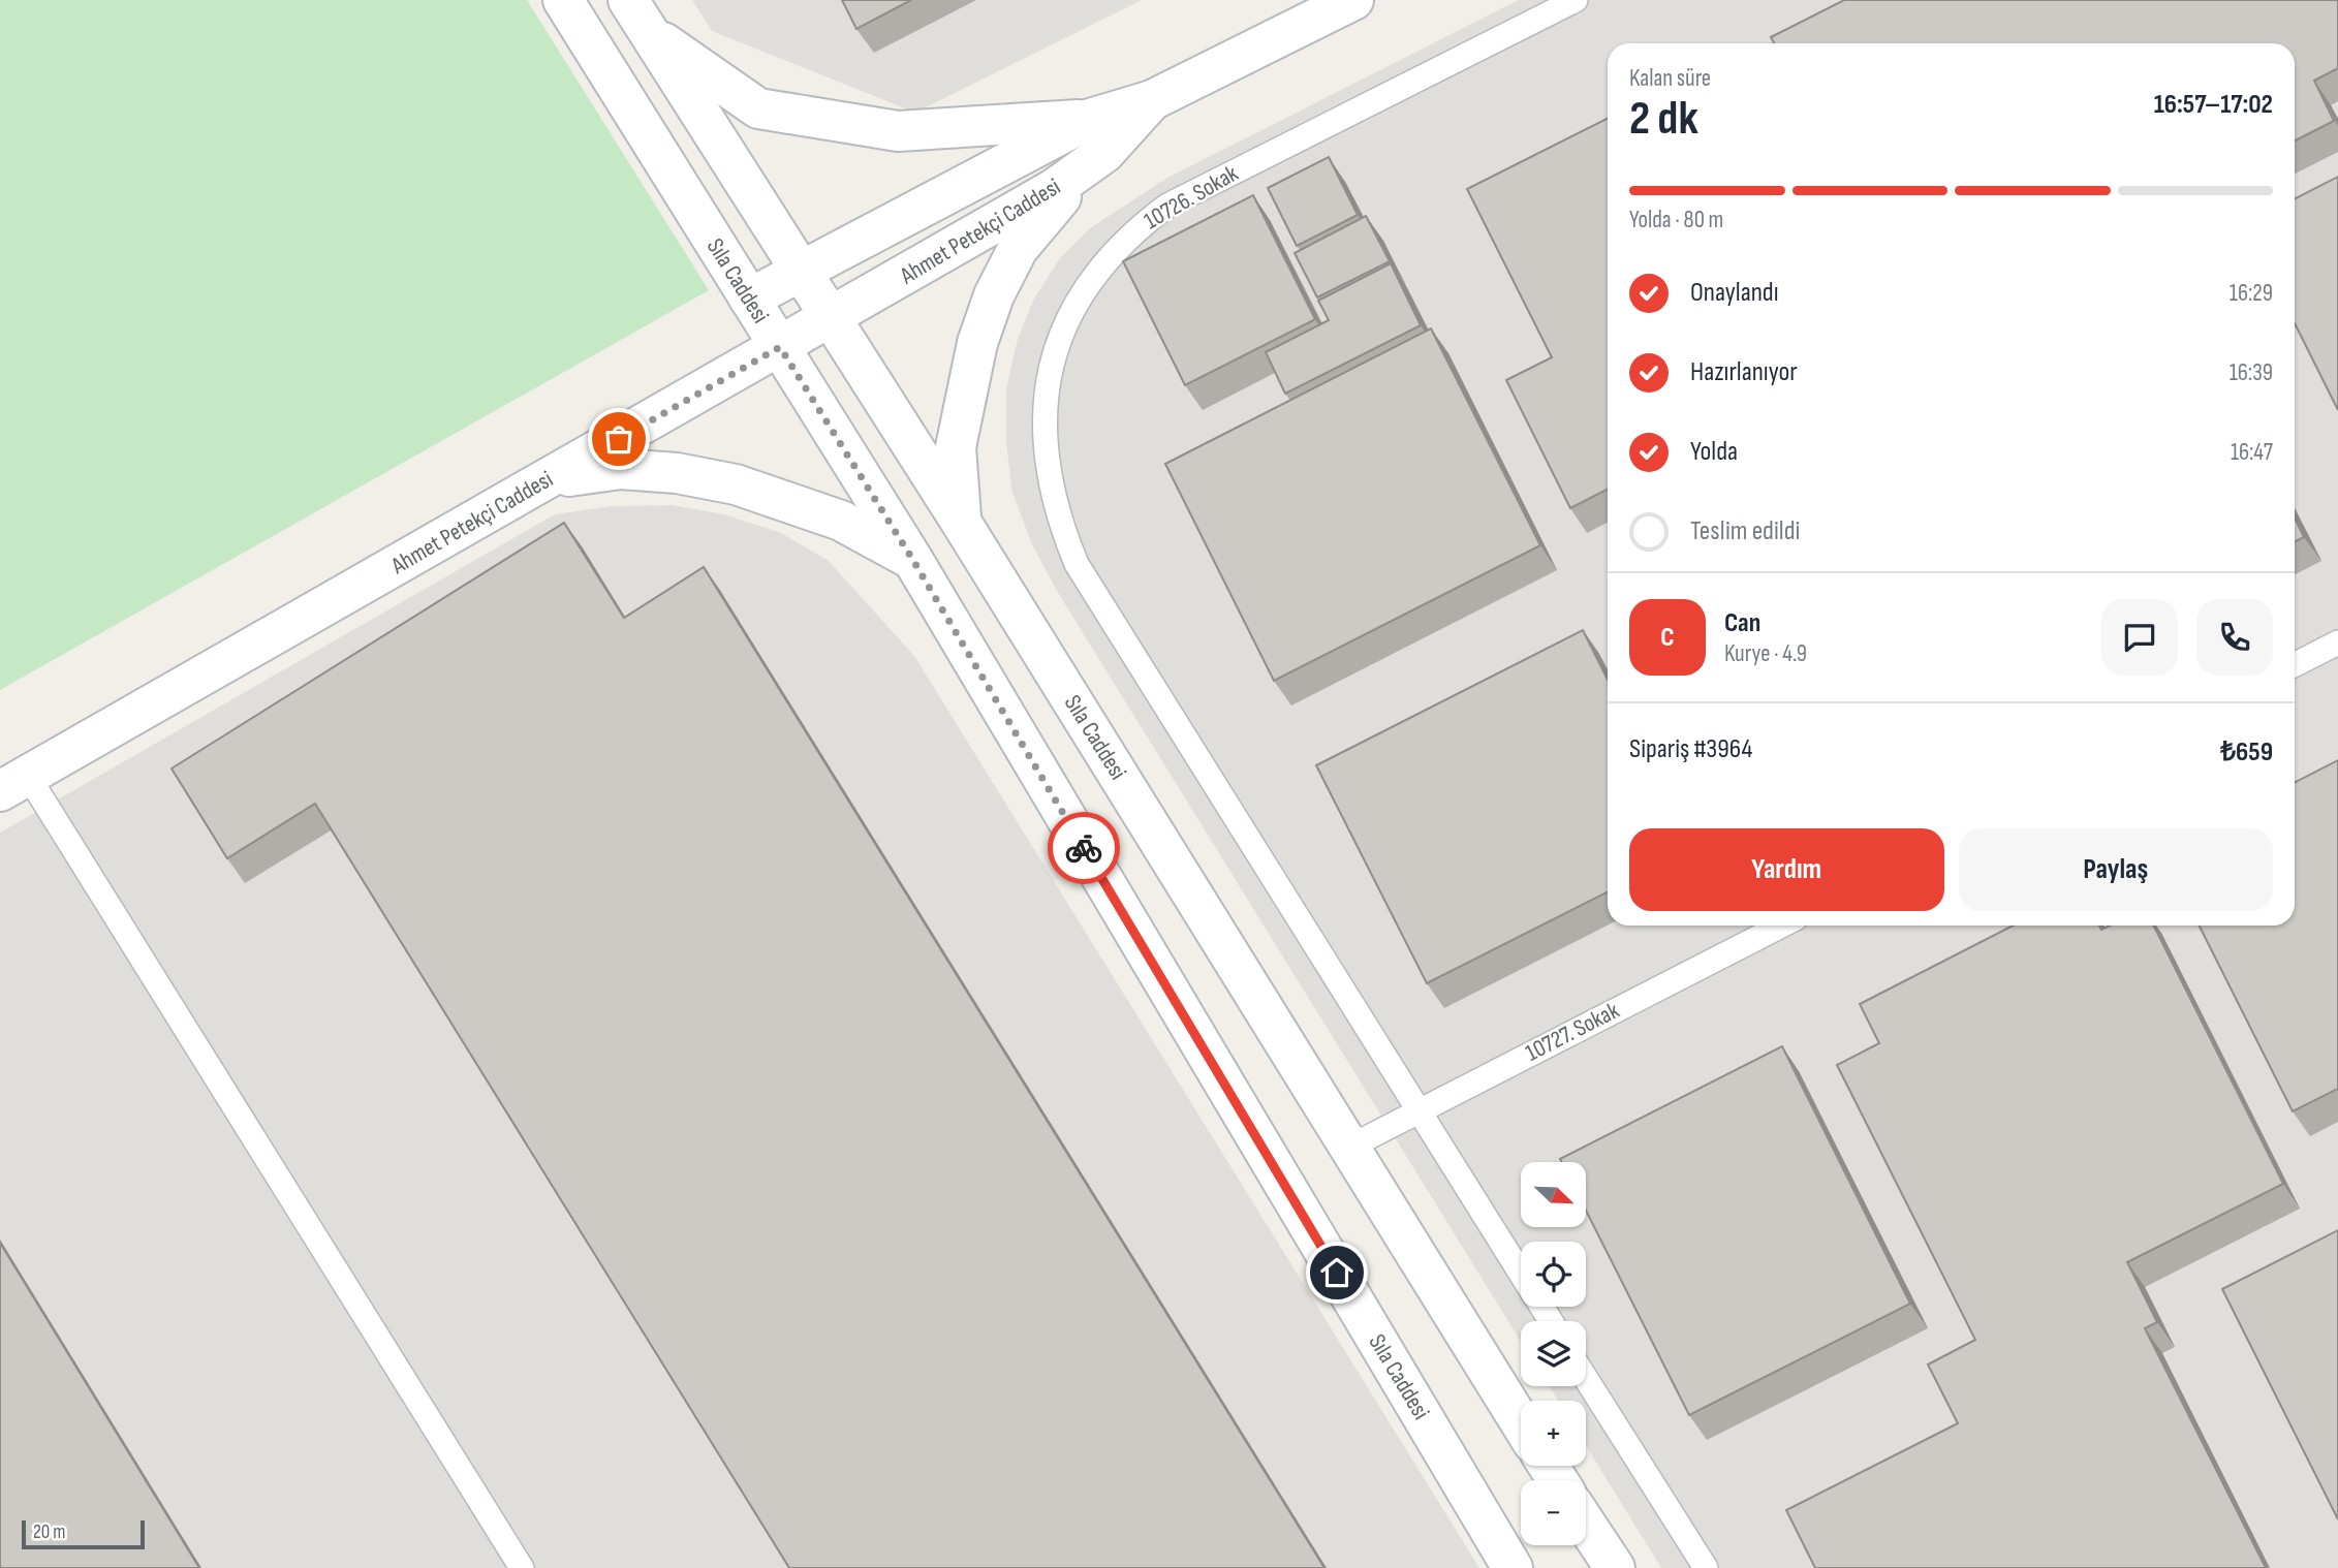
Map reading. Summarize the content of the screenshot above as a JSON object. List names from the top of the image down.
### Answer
{
  "streets": {
    "street": ["Ahmet Petekçi Caddesi", "Sıla Caddesi"],
    "lane": ["10726. Sokak", "10727. Sokak"]
  },
  "crossings": [
    ["10726. Sokak", "10727. Sokak"],
    ["Ahmet Petekçi Caddesi", "Sıla Caddesi"],
    ["Sıla Caddesi", "10727. Sokak"]
  ],
  "scale_bar": "20 m",
  "north": "bottom right",
  "page": {
    "heading": ["2 dk", "Kalan süre", "16:57–17:02"],
    "panel": [
      "Can",
      "Kurye · 4.9",
      "Sipariş #3964",
      "₺659"
    ],
    "bar": "Yolda · 80 m",
    "list": [
      ["Onaylandı", "16:29"],
      ["Hazırlanıyor", "16:39"],
      ["Yolda", "16:47"],
      "Teslim edildi"
    ],
    "round": "C",
    "buttons": ["Yardım", "Paylaş"],
    "map_buttons": ["+", "−"],
    "scale": "20 m"
  }
}
